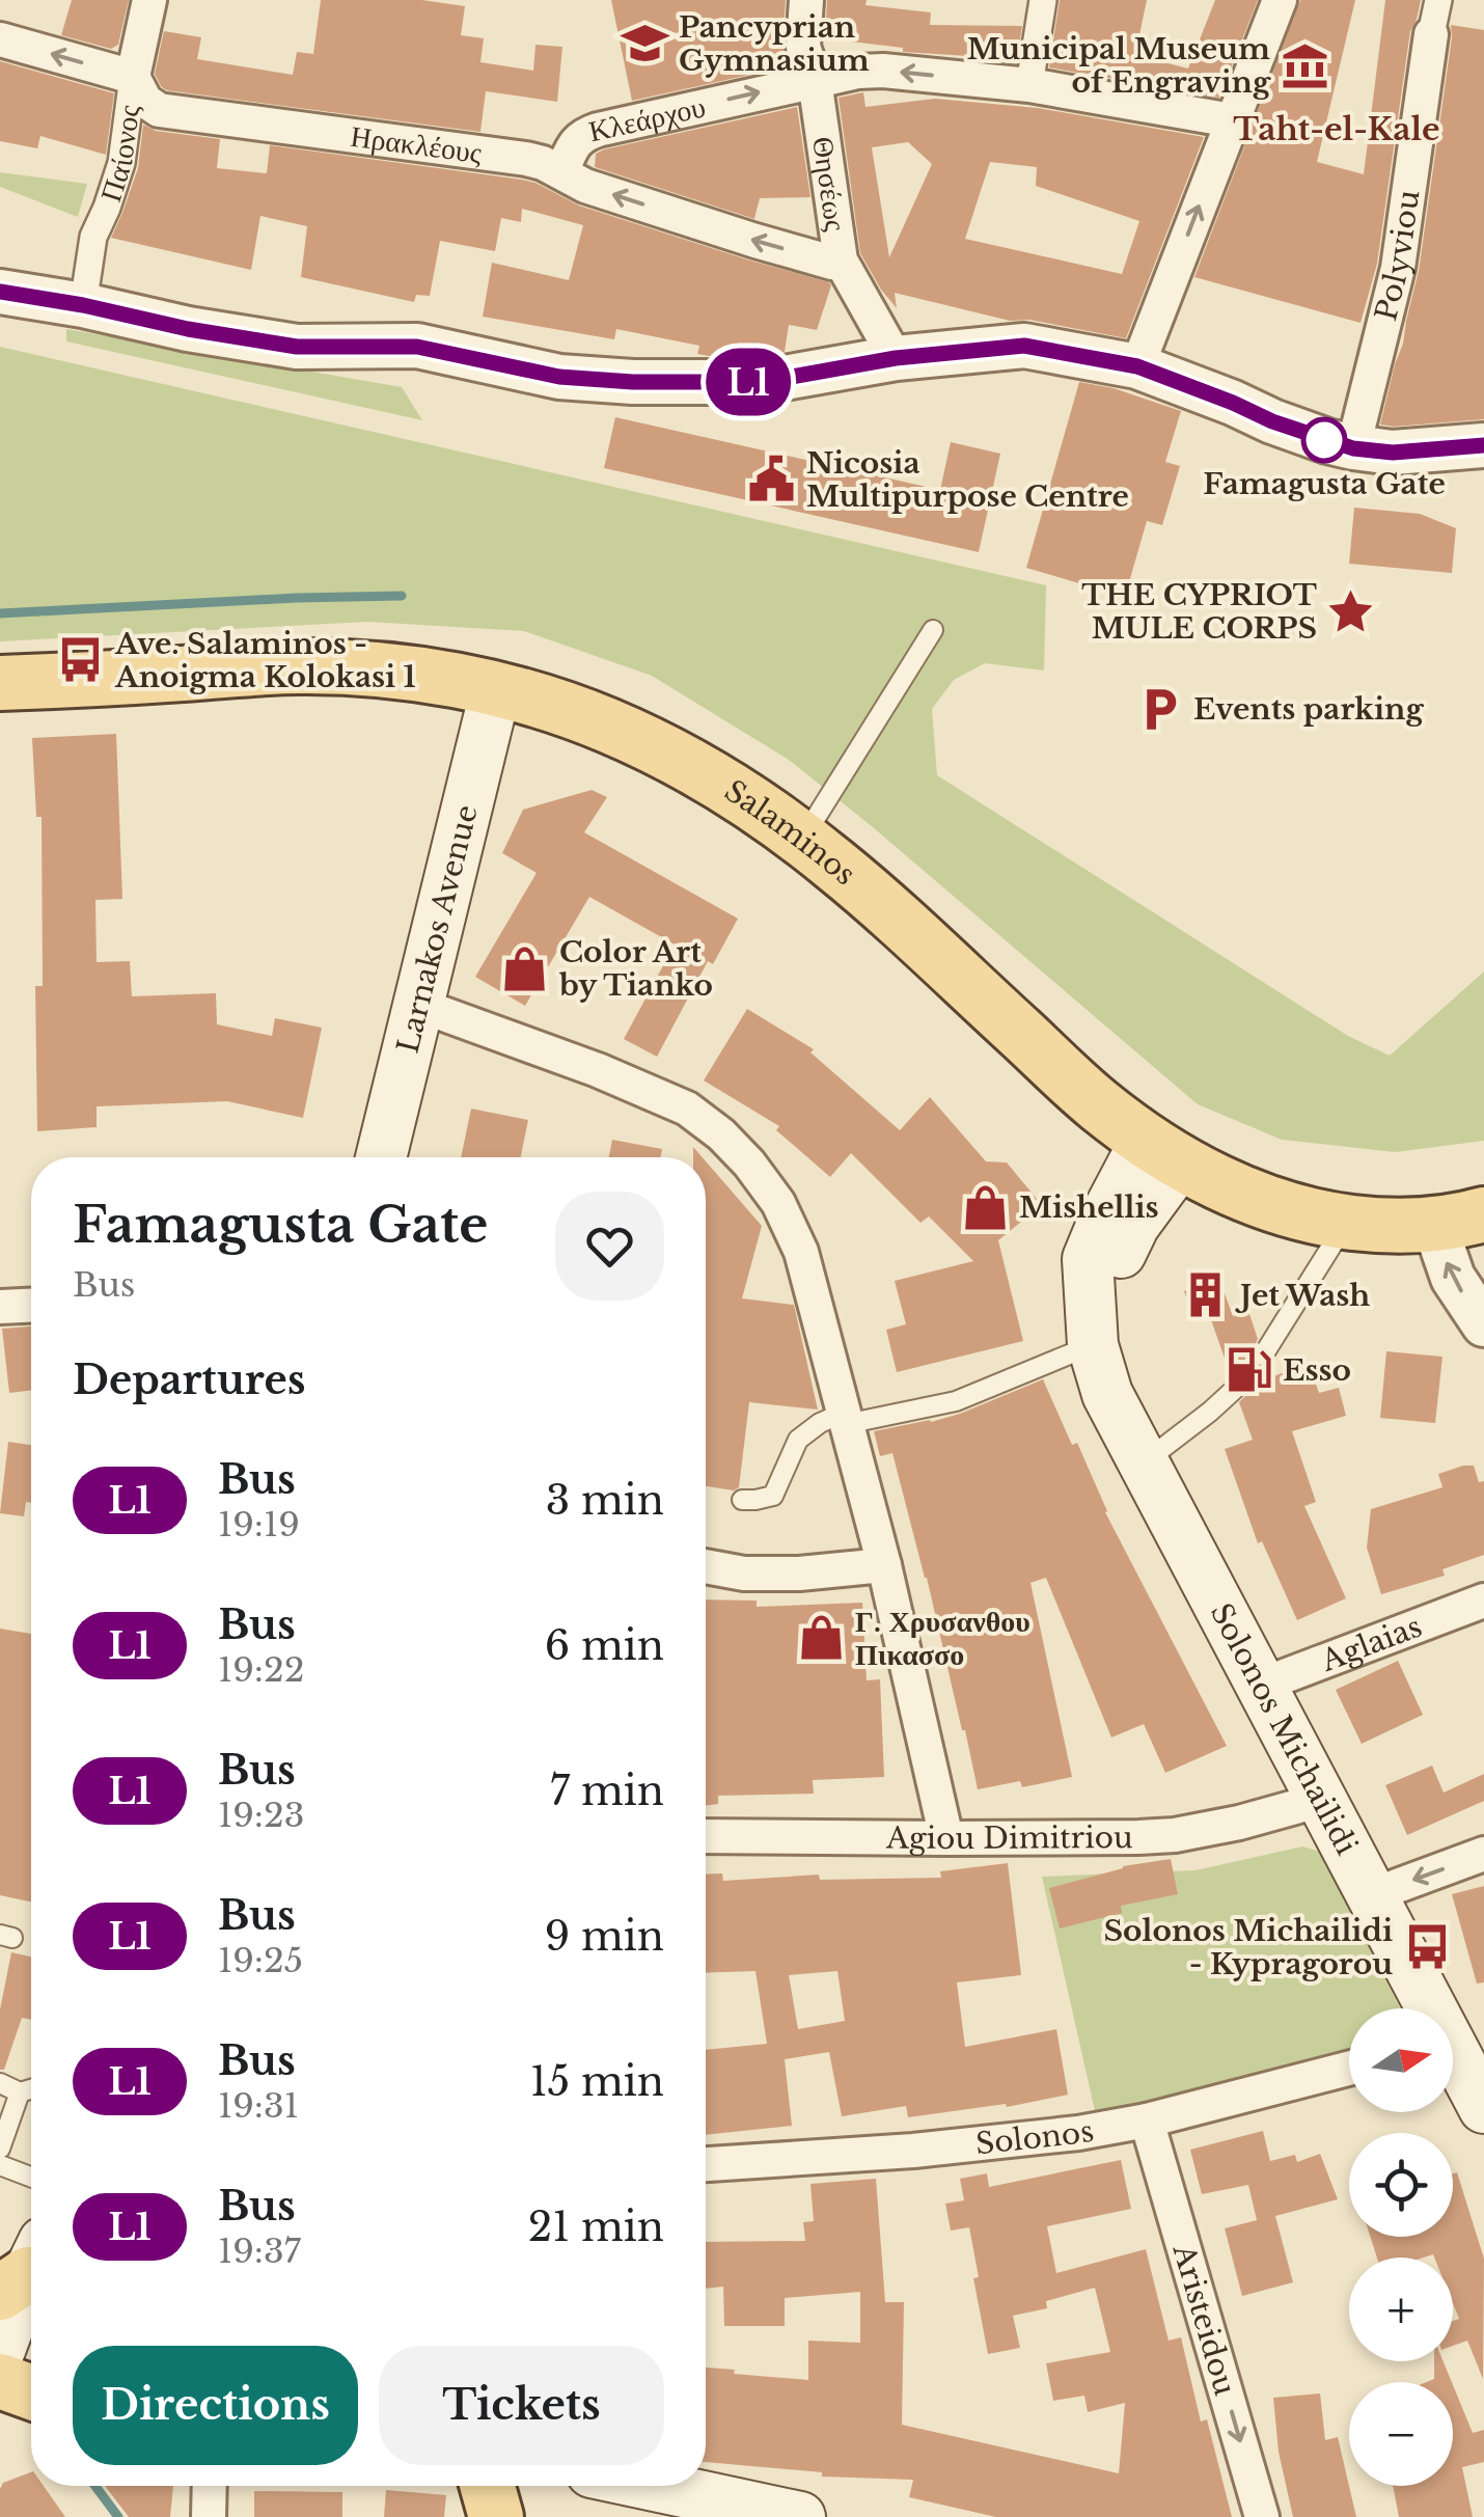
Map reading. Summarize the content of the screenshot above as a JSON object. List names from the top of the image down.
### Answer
{
  "streets": {
    "main road": ["Salaminos", "Larnakos Avenue", "Solonos Michailidi"],
    "street": [
      "Κλεάρχου",
      "Ηρακλέους",
      "Παίονος",
      "Θησέως",
      "Polyviou",
      "Aglaias",
      "Agiou Dimitriou",
      "Solonos",
      "Aristeidou"
    ]
  },
  "crossings": [
    ["Κλεάρχου", "Ηρακλέους"],
    ["Κλεάρχου", "Θησέως"],
    ["Ηρακλέους", "Παίονος"],
    ["Ηρακλέους", "Θησέως"],
    ["Salaminos", "Larnakos Avenue"],
    ["Aglaias", "Solonos Michailidi"],
    ["Solonos Michailidi", "Agiou Dimitriou"],
    ["Solonos", "Aristeidou"]
  ],
  "one_way": ["Aristeidou"],
  "districts": ["Taht-el-Kale"],
  "places": {
    "school or university": ["Pancyprian Gymnasium"],
    "museum": ["Municipal Museum of Engraving"],
    "other": ["Famagusta Gate"],
    "public building": ["Nicosia Multipurpose Centre"],
    "place": ["THE CYPRIOT MULE CORPS"],
    "bus stop": ["Ave. Salaminos - Anoigma Kolokasi 1", "Solonos Michailidi - Kypragorou"],
    "parking": ["Events parking"],
    "shop": ["Color Art by Tianko", "Mishellis", "Γ. Χρυσανθου Πικασσο"],
    "building": ["Jet Wash"],
    "fuel station": ["Esso"]
  },
  "lines": ["bus line L1"],
  "north": "right",
  "page": {
    "on_map": "L1",
    "heading": [
      ["Famagusta Gate", "Bus"],
      "Departures"
    ],
    "list": [
      {
        "mark": "L1",
        "name": "Bus",
        "note": "19:19",
        "value": "3 min"
      },
      {
        "mark": "L1",
        "name": "Bus",
        "note": "19:22",
        "value": "6 min"
      },
      {
        "mark": "L1",
        "name": "Bus",
        "note": "19:23",
        "value": "7 min"
      },
      {
        "mark": "L1",
        "name": "Bus",
        "note": "19:25",
        "value": "9 min"
      },
      {
        "mark": "L1",
        "name": "Bus",
        "note": "19:31",
        "value": "15 min"
      },
      {
        "mark": "L1",
        "name": "Bus",
        "note": "19:37",
        "value": "21 min"
      }
    ],
    "map_buttons": ["+", "−"],
    "buttons": ["Directions", "Tickets"]
  }
}
